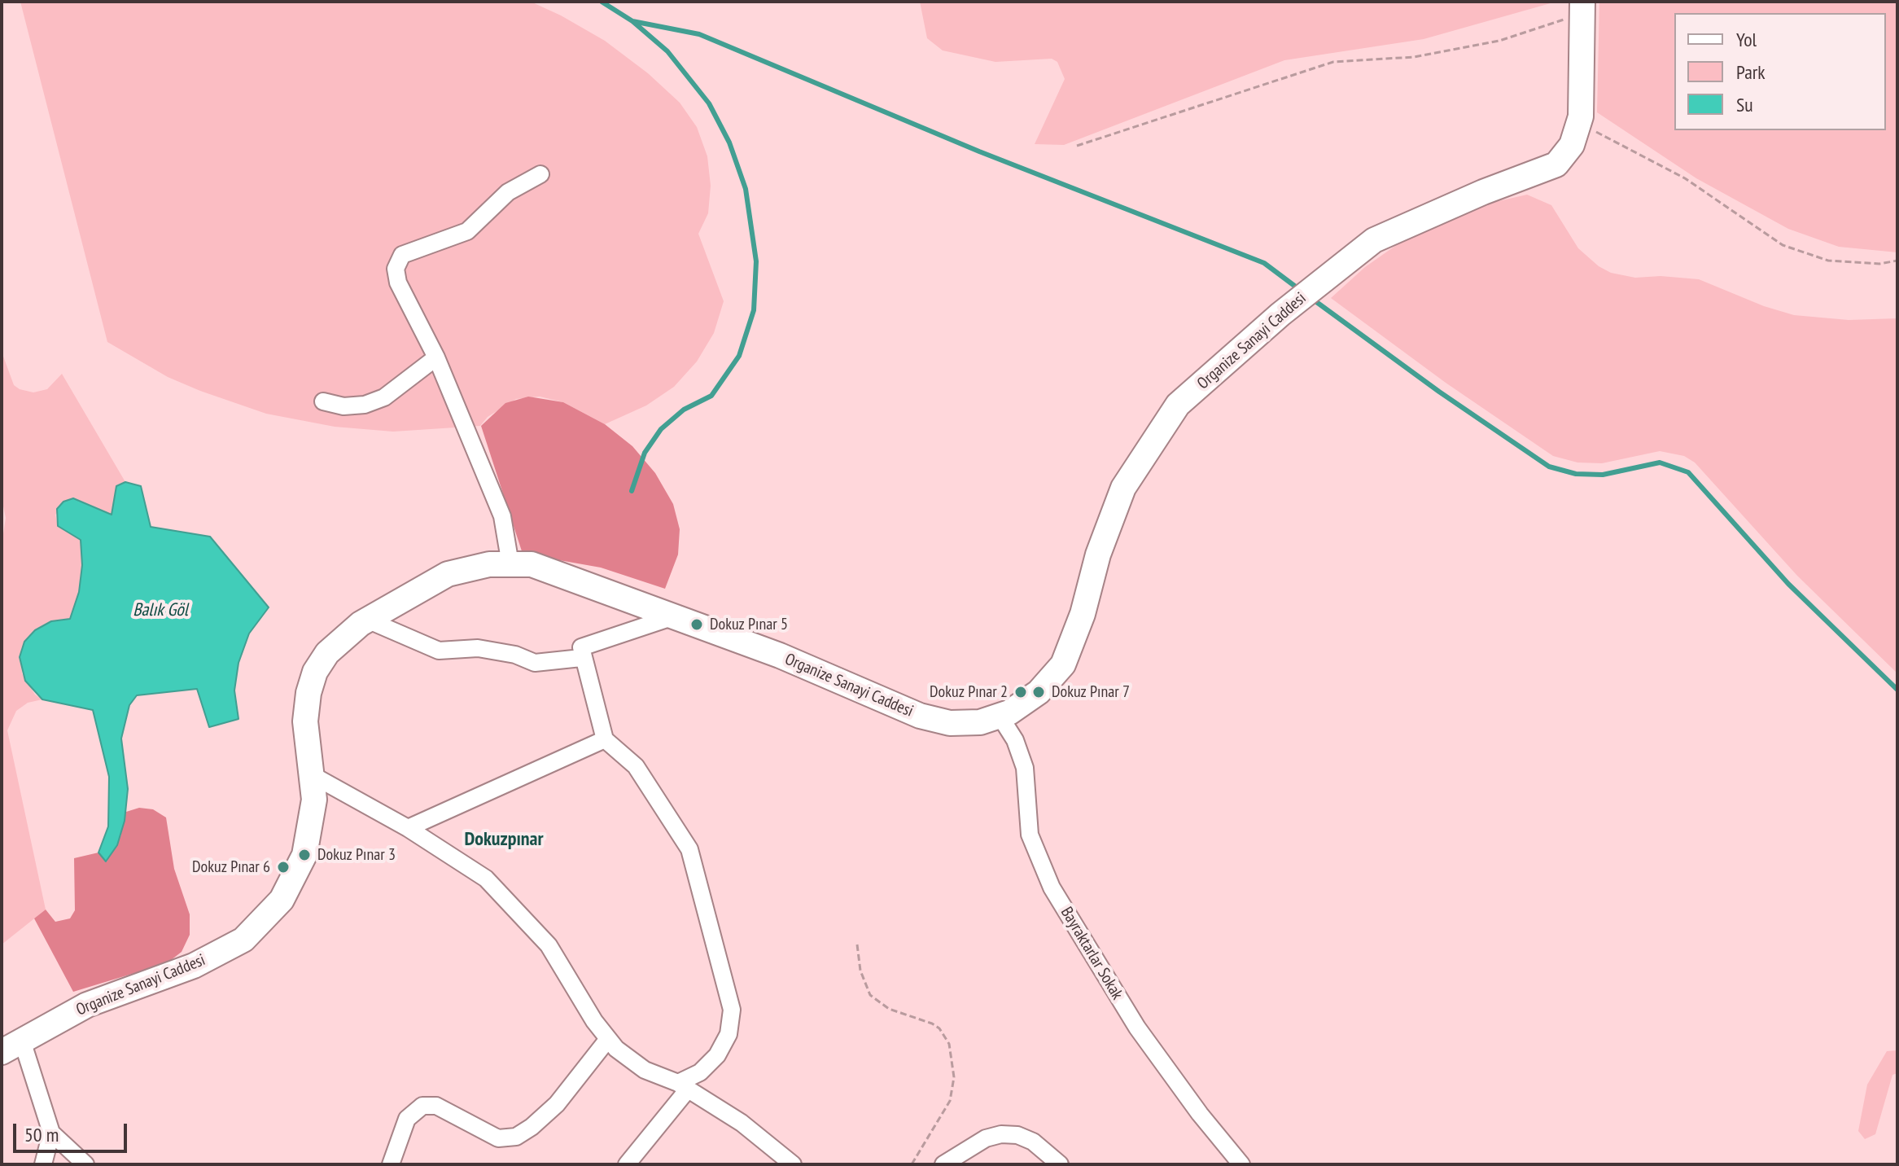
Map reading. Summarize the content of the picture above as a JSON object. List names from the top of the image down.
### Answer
{
  "streets": {
    "street": ["Organize Sanayi Caddesi", "Bayraktarlar Sokak"]
  },
  "crossings": [
    ["Organize Sanayi Caddesi", "Bayraktarlar Sokak"]
  ],
  "districts": ["Dokuzpınar"],
  "water": ["Balık Göl"],
  "places": [
    "Dokuz Pınar 5",
    "Dokuz Pınar 2",
    "Dokuz Pınar 7",
    "Dokuz Pınar 3",
    "Dokuz Pınar 6"
  ],
  "legend": ["Yol", "Park", "Su"],
  "scale_bar": "50 m"
}
